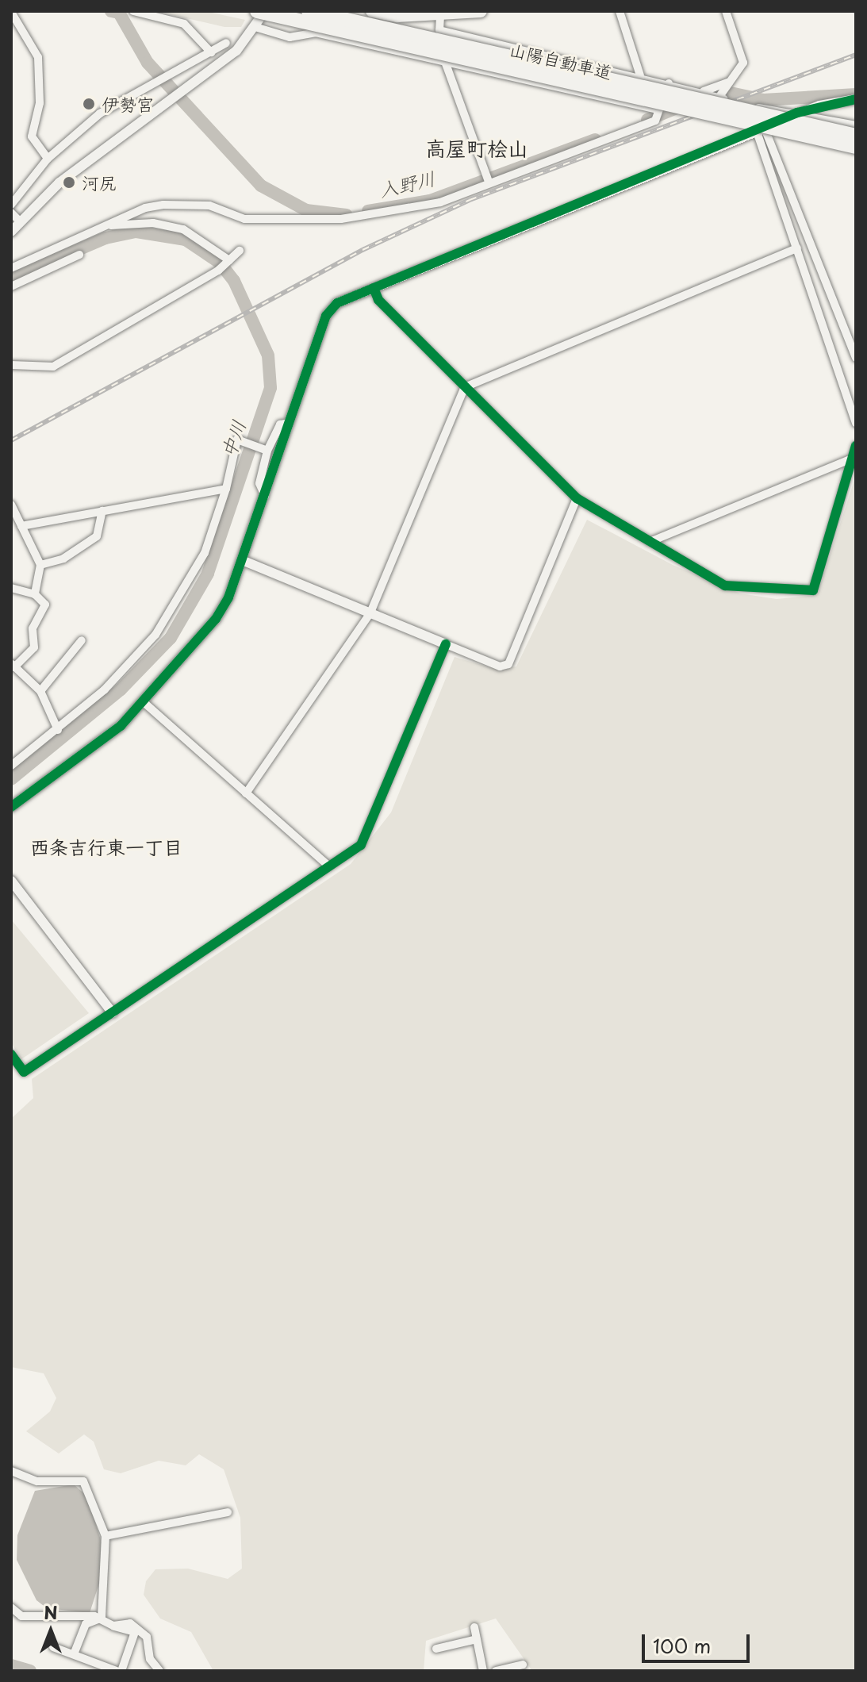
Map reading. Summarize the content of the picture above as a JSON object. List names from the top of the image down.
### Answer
{
  "streets": {
    "highway": ["山陽自動車道"]
  },
  "districts": ["高屋町桧山", "西条吉行東一丁目"],
  "water": ["入野川", "中川"],
  "places": ["伊勢宮", "河尻"],
  "scale_bar": "100 m",
  "north": "top"
}
